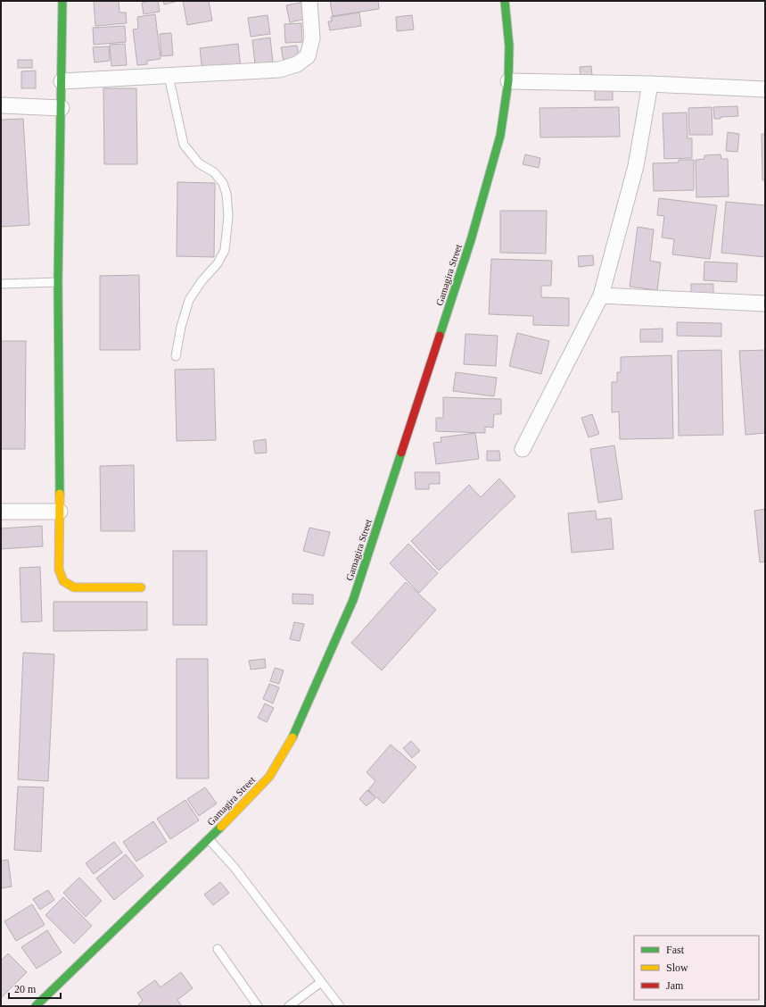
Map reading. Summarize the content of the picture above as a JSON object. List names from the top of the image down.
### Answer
{
  "streets": {
    "street": ["Gamagira Street"]
  },
  "legend": ["Fast", "Slow", "Jam"],
  "scale_bar": "20 m"
}
